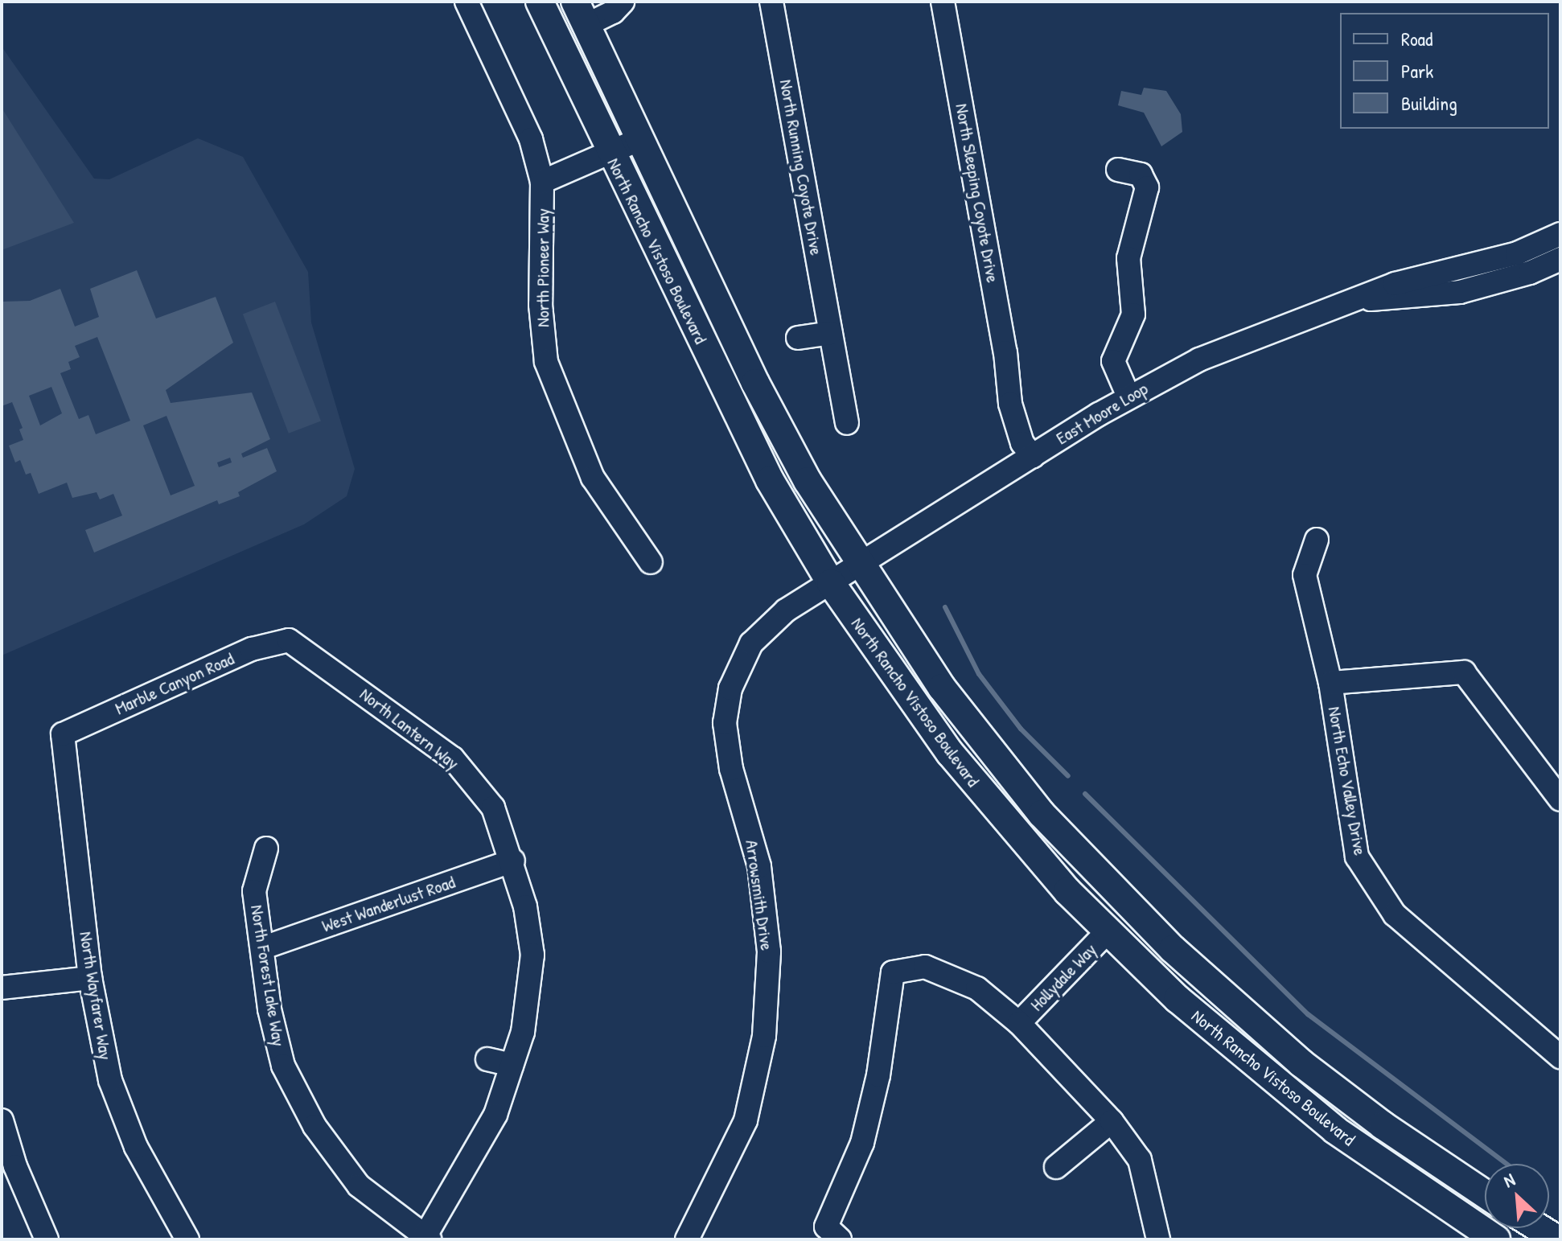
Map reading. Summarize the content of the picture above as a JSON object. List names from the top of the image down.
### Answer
{
  "streets": {
    "main road": ["North Rancho Vistoso Boulevard"],
    "street": [
      "North Running Coyote Drive",
      "North Sleeping Coyote Drive",
      "North Pioneer Way",
      "East Moore Loop",
      "Marble Canyon Road",
      "North Lantern Way",
      "North Echo Valley Drive",
      "Arrowsmith Drive",
      "West Wanderlust Road",
      "North Forest Lake Way",
      "Hollydale Way",
      "North Wayfarer Way"
    ]
  },
  "crossings": [
    ["North Sleeping Coyote Drive", "East Moore Loop"],
    ["North Rancho Vistoso Boulevard", "East Moore Loop"],
    ["North Rancho Vistoso Boulevard", "Arrowsmith Drive"],
    ["North Rancho Vistoso Boulevard", "Hollydale Way"],
    ["East Moore Loop", "Arrowsmith Drive"],
    ["Marble Canyon Road", "North Lantern Way"],
    ["Marble Canyon Road", "North Wayfarer Way"],
    ["North Lantern Way", "West Wanderlust Road"],
    ["North Lantern Way", "North Forest Lake Way"],
    ["West Wanderlust Road", "North Forest Lake Way"]
  ],
  "legend": ["Road", "Park", "Building"],
  "north": "top left"
}
